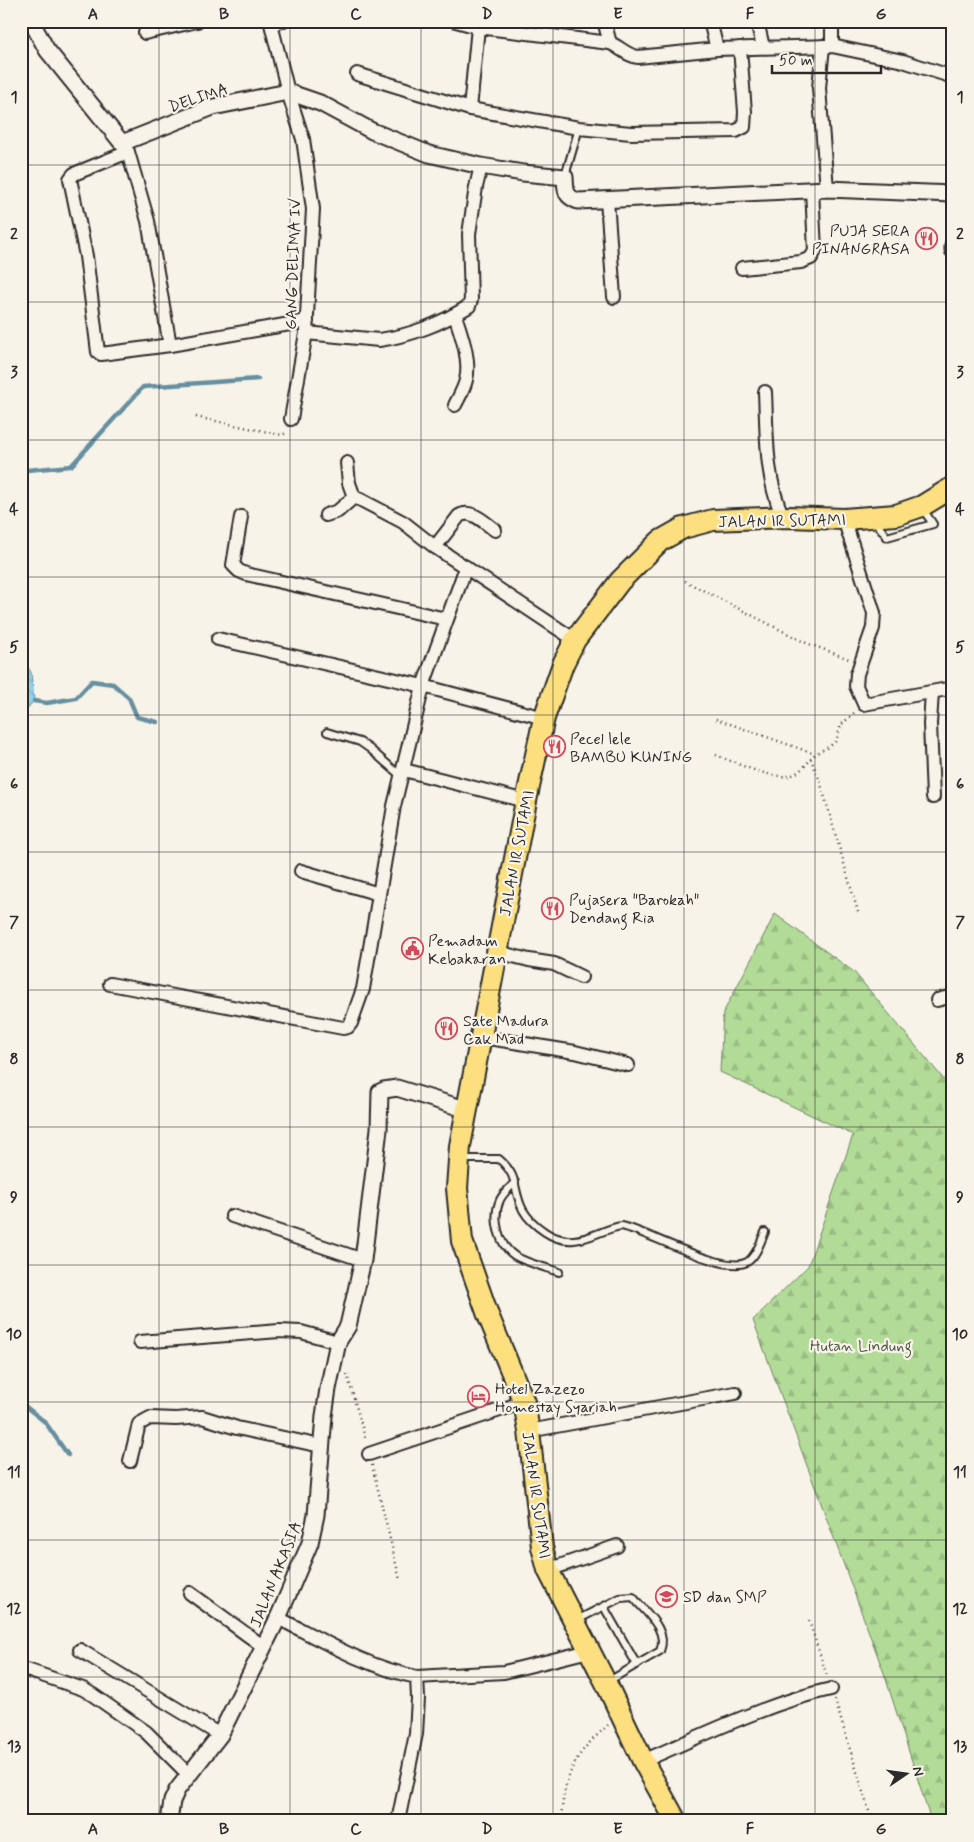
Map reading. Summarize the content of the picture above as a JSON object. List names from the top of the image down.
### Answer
{
  "streets": {
    "main road": ["JALAN IR SUTAMI"],
    "street": ["DELIMA", "GANG DELIMA IV", "JALAN AKASIA"]
  },
  "crossings": [
    ["DELIMA", "GANG DELIMA IV"],
    ["JALAN IR SUTAMI", "JALAN AKASIA"]
  ],
  "parks": ["Hutan Lindung"],
  "places": {
    "restaurant": [
      "PUJA SERA PINANGRASA",
      "Pecel lele BAMBU KUNING",
      "Pujasera \"Barokah\" Dendang Ria",
      "Sate Madura Cak Mad"
    ],
    "public building": ["Pemadam Kebakaran"],
    "hotel": ["Hotel Zazezo Homestay Syariah"],
    "school or university": ["SD dan SMP"]
  },
  "scale_bar": "50 m",
  "north": "right",
  "grid": {
    "columns": [
      "A",
      "B",
      "C",
      "D",
      "E",
      "F",
      "G"
    ],
    "rows": [
      "1",
      "2",
      "3",
      "4",
      "5",
      "6",
      "7",
      "8",
      "9",
      "10",
      "11",
      "12",
      "13"
    ]
  }
}
